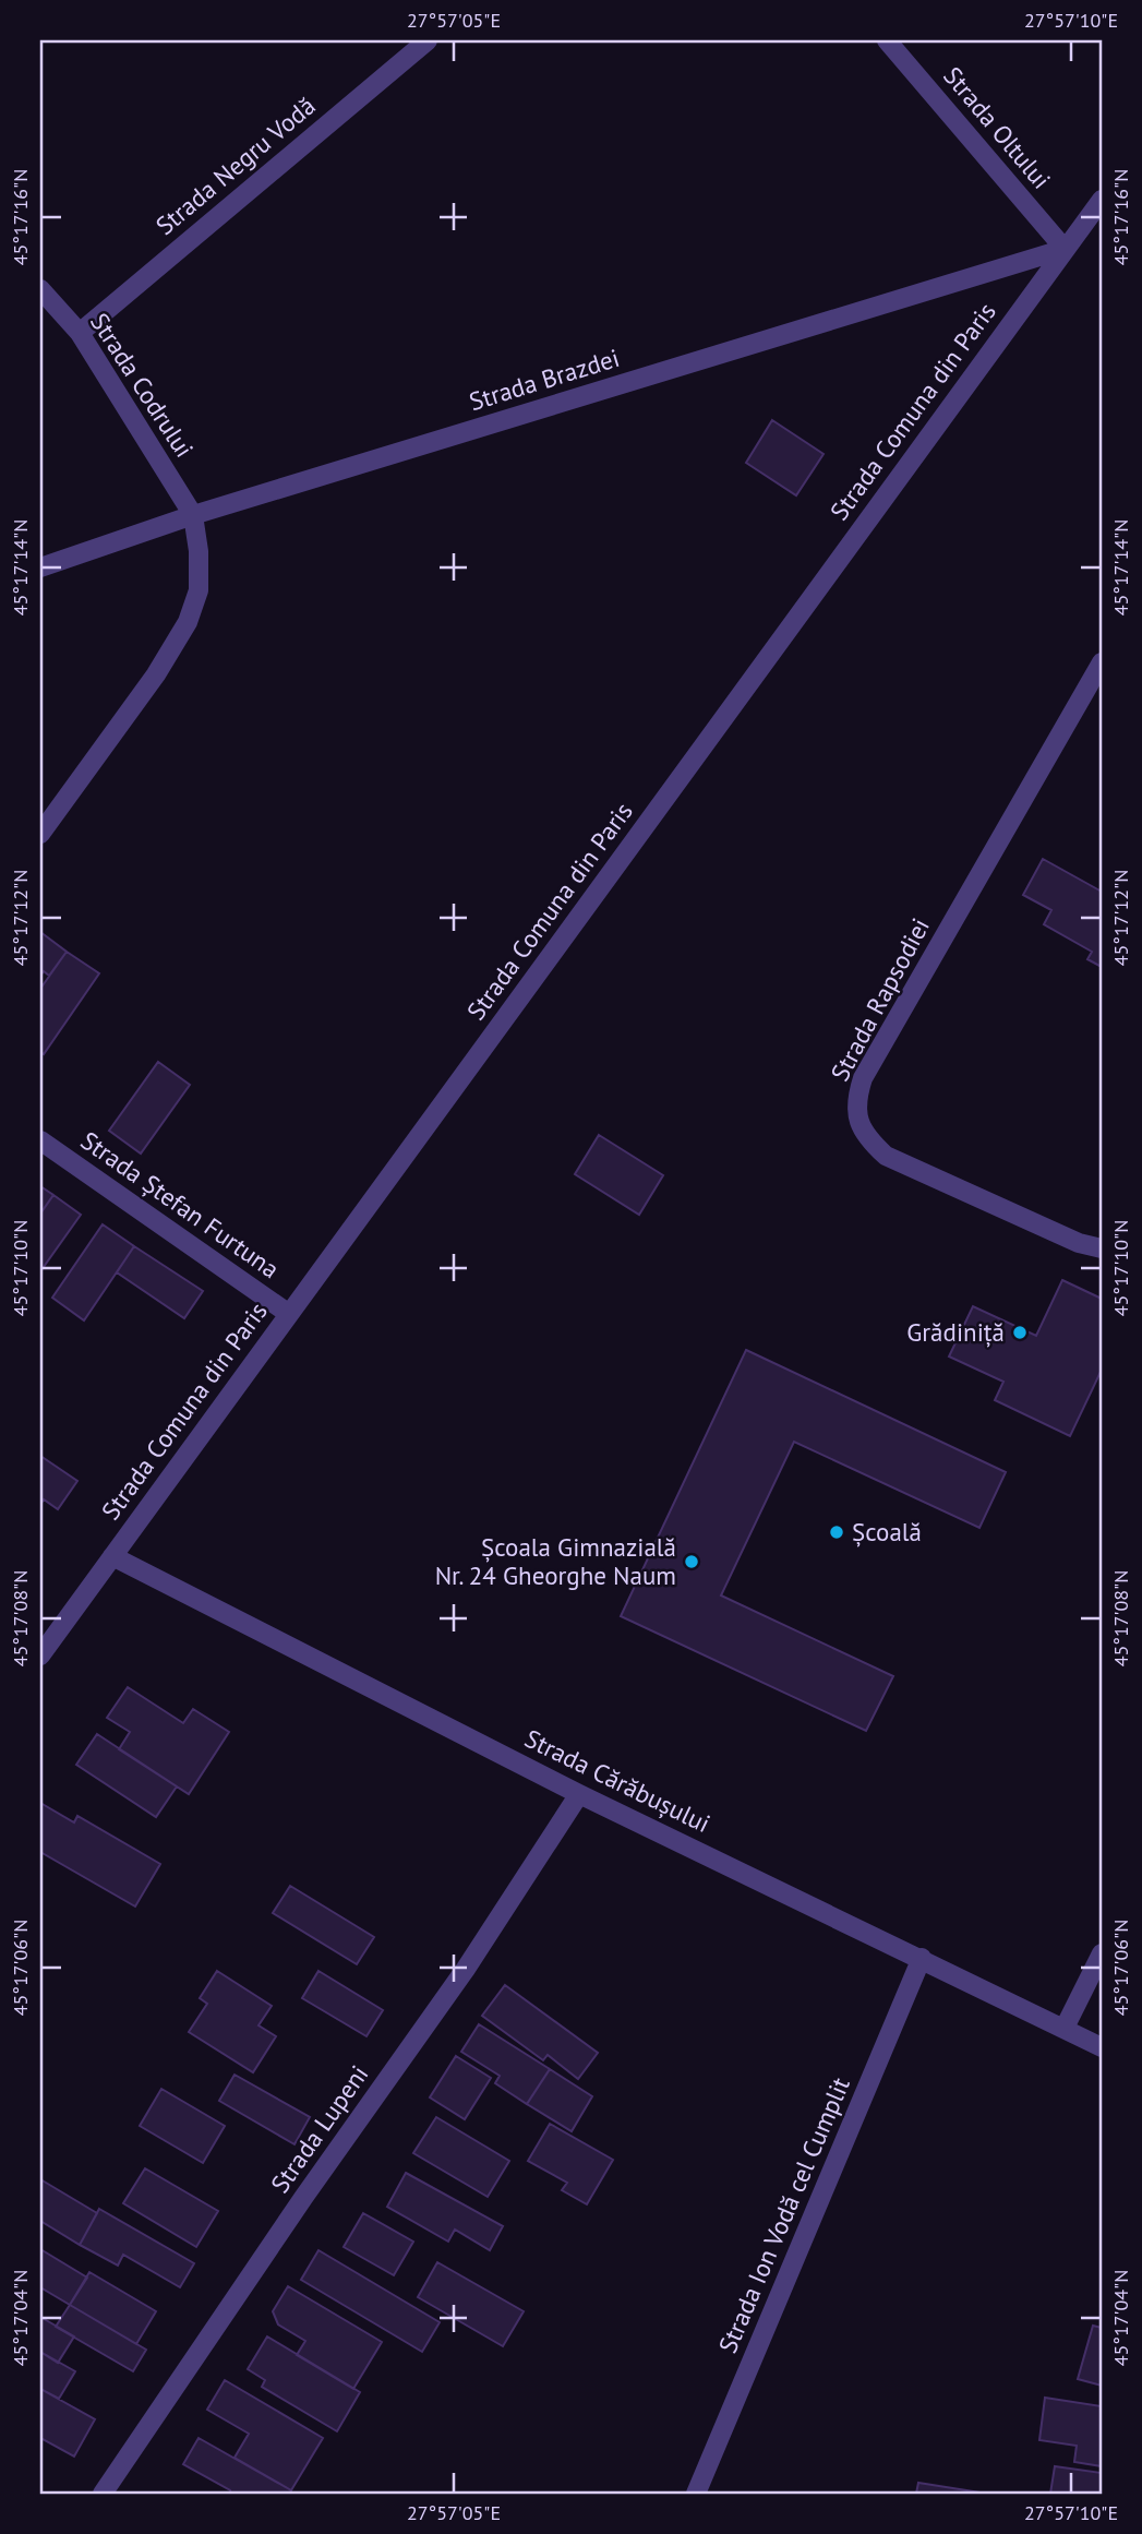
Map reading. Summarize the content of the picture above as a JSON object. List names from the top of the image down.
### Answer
{
  "streets": {
    "street": [
      "Strada Oltului",
      "Strada Negru Vodă",
      "Strada Brazdei",
      "Strada Codrului",
      "Strada Comuna din Paris",
      "Strada Rapsodiei",
      "Strada Ștefan Furtuna",
      "Strada Cărăbușului",
      "Strada Lupeni",
      "Strada Ion Vodă cel Cumplit"
    ]
  },
  "crossings": [
    ["Strada Oltului", "Strada Brazdei"],
    ["Strada Oltului", "Strada Comuna din Paris"],
    ["Strada Negru Vodă", "Strada Codrului"],
    ["Strada Brazdei", "Strada Codrului"],
    ["Strada Brazdei", "Strada Comuna din Paris"],
    ["Strada Comuna din Paris", "Strada Ștefan Furtuna"],
    ["Strada Comuna din Paris", "Strada Cărăbușului"],
    ["Strada Cărăbușului", "Strada Lupeni"],
    ["Strada Cărăbușului", "Strada Ion Vodă cel Cumplit"]
  ],
  "places": ["Grădiniță", "Școală", "Școala Gimnazială Nr. 24 Gheorghe Naum"],
  "coordinates": [
    "27°57'05\"E",
    "27°57'10\"E",
    "45°17'16\"N",
    "45°17'14\"N",
    "45°17'12\"N",
    "45°17'10\"N",
    "45°17'08\"N",
    "45°17'06\"N",
    "45°17'04\"N"
  ]
}
